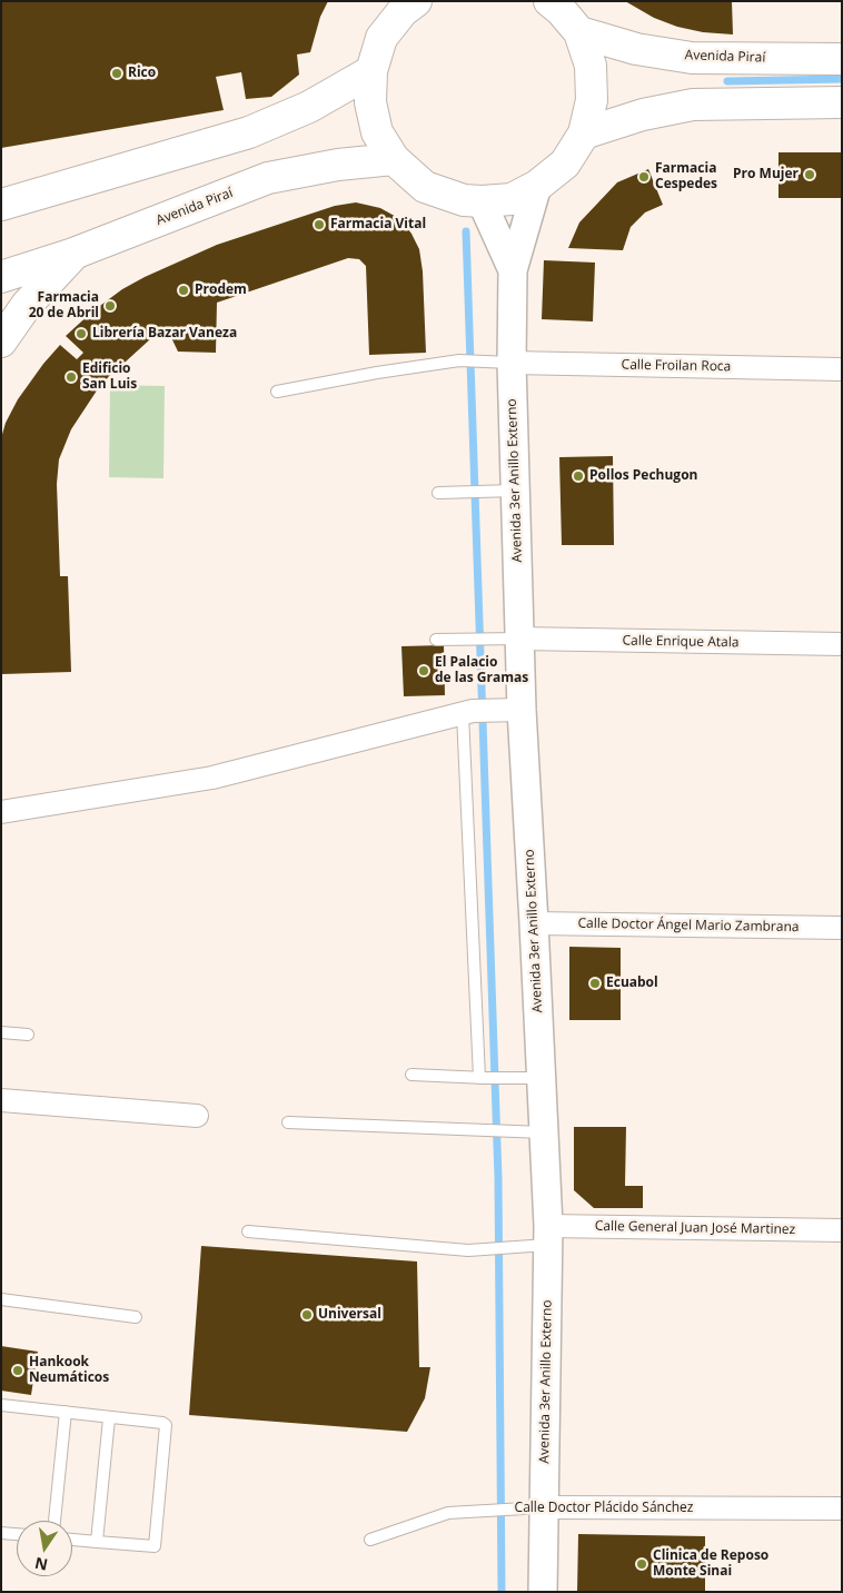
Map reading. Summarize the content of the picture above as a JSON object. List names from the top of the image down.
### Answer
{
  "streets": {
    "main road": ["Avenida Piraí"],
    "street": [
      "Calle Froilan Roca",
      "Avenida 3er Anillo Externo",
      "Calle Enrique Atala",
      "Calle Doctor Ángel Mario Zambrana",
      "Calle General Juan José Martinez",
      "Calle Doctor Plácido Sánchez"
    ]
  },
  "crossings": [
    ["Calle Froilan Roca", "Avenida 3er Anillo Externo"],
    ["Avenida 3er Anillo Externo", "Calle Enrique Atala"],
    ["Avenida 3er Anillo Externo", "Calle Doctor Ángel Mario Zambrana"],
    ["Avenida 3er Anillo Externo", "Calle General Juan José Martinez"],
    ["Avenida 3er Anillo Externo", "Calle Doctor Plácido Sánchez"]
  ],
  "places": [
    "Rico",
    "Pro Mujer",
    "Farmacia Cespedes",
    "Farmacia Vital",
    "Prodem",
    "Farmacia 20 de Abril",
    "Librería Bazar Vaneza",
    "Edificio San Luis",
    "Pollos Pechugon",
    "El Palacio de las Gramas",
    "Ecuabol",
    "Universal",
    "Hankook Neumáticos",
    "Clinica de Reposo Monte Sinai"
  ],
  "north": "bottom"
}
